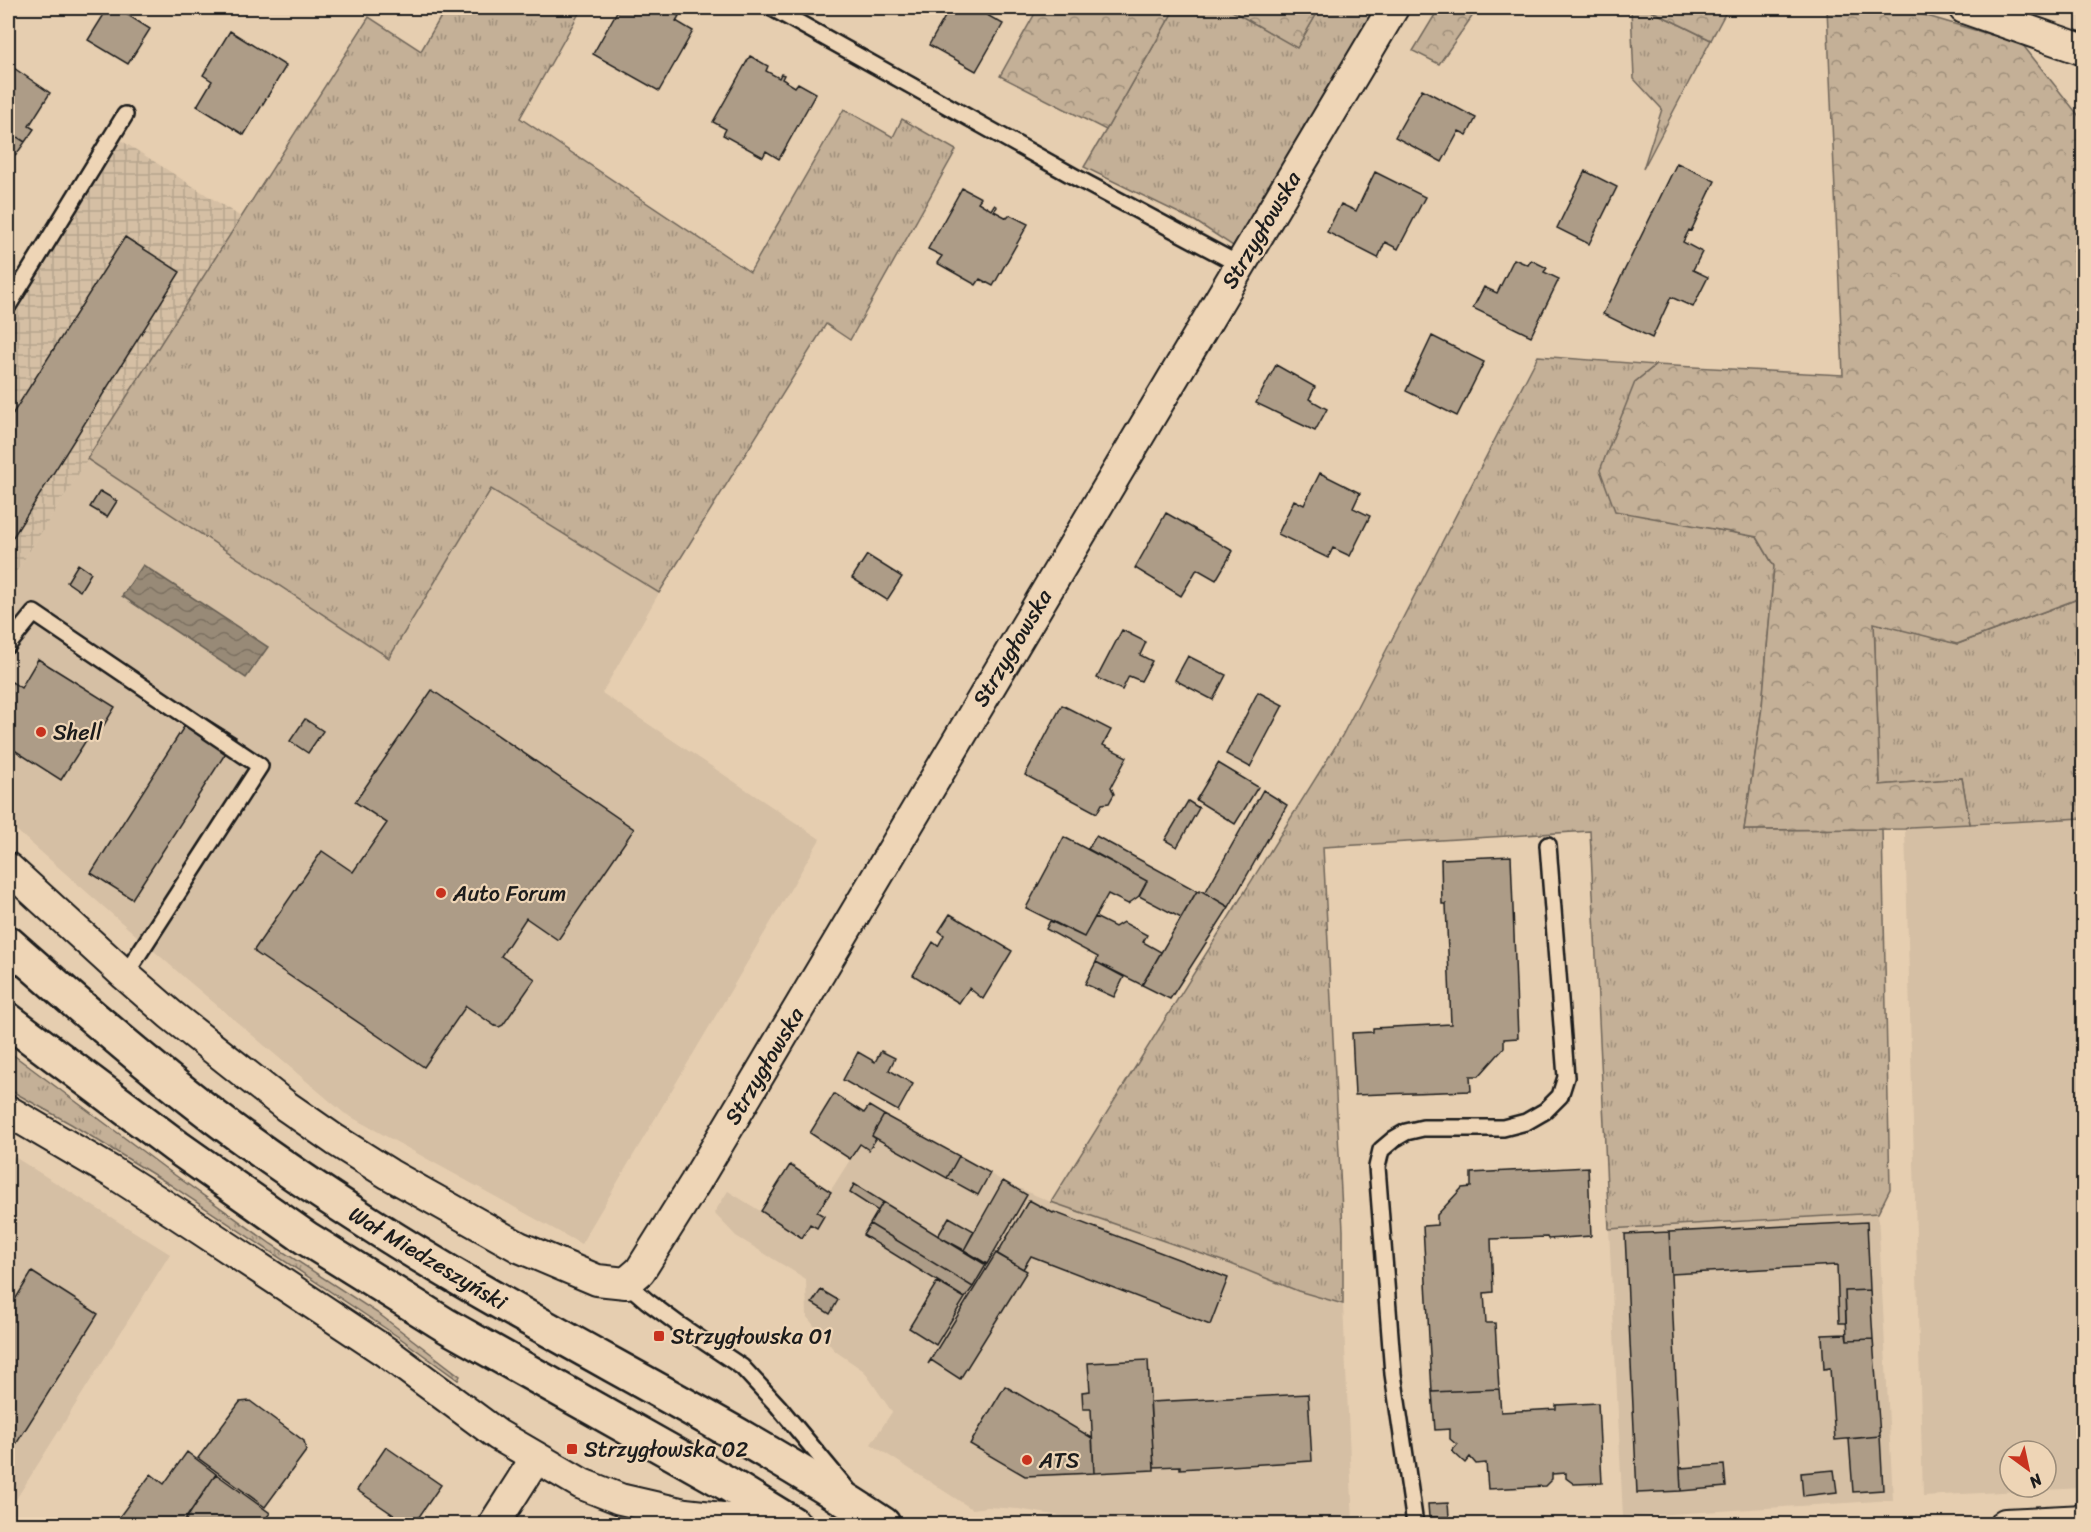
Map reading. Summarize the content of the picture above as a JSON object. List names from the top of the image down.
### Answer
{
  "streets": {
    "main road": ["Wał Miedzeszyński"],
    "street": ["Strzygłowska"]
  },
  "places": {
    "other": ["Shell", "Auto Forum", "ATS"],
    "transit": ["Strzygłowska 01", "Strzygłowska 02"]
  },
  "north": "bottom right"
}
